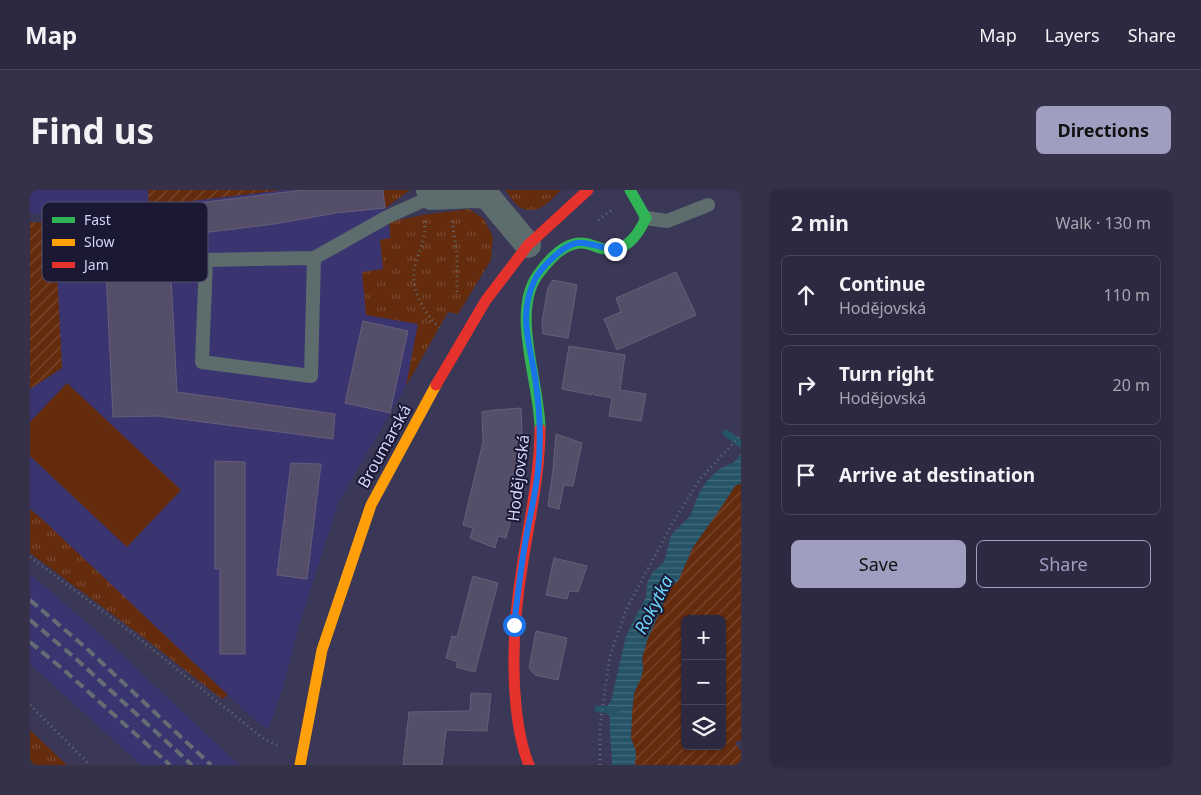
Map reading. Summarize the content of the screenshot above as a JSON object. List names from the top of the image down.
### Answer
{
  "streets": {
    "street": ["Broumarská", "Hodějovská"]
  },
  "water": ["Rokytka"],
  "legend": ["Fast", "Slow", "Jam"],
  "page": {
    "header": "Map",
    "nav": ["Map", "Layers", "Share"],
    "buttons": [
      "Directions",
      ["Save", "Share"]
    ],
    "title": "Find us",
    "heading": ["2 min", "Walk · 130 m"],
    "list": [
      ["Continue", "Hodějovská", "110 m"],
      ["Turn right", "Hodějovská", "20 m"],
      "Arrive at destination"
    ],
    "map_buttons": ["+", "−"]
  }
}
